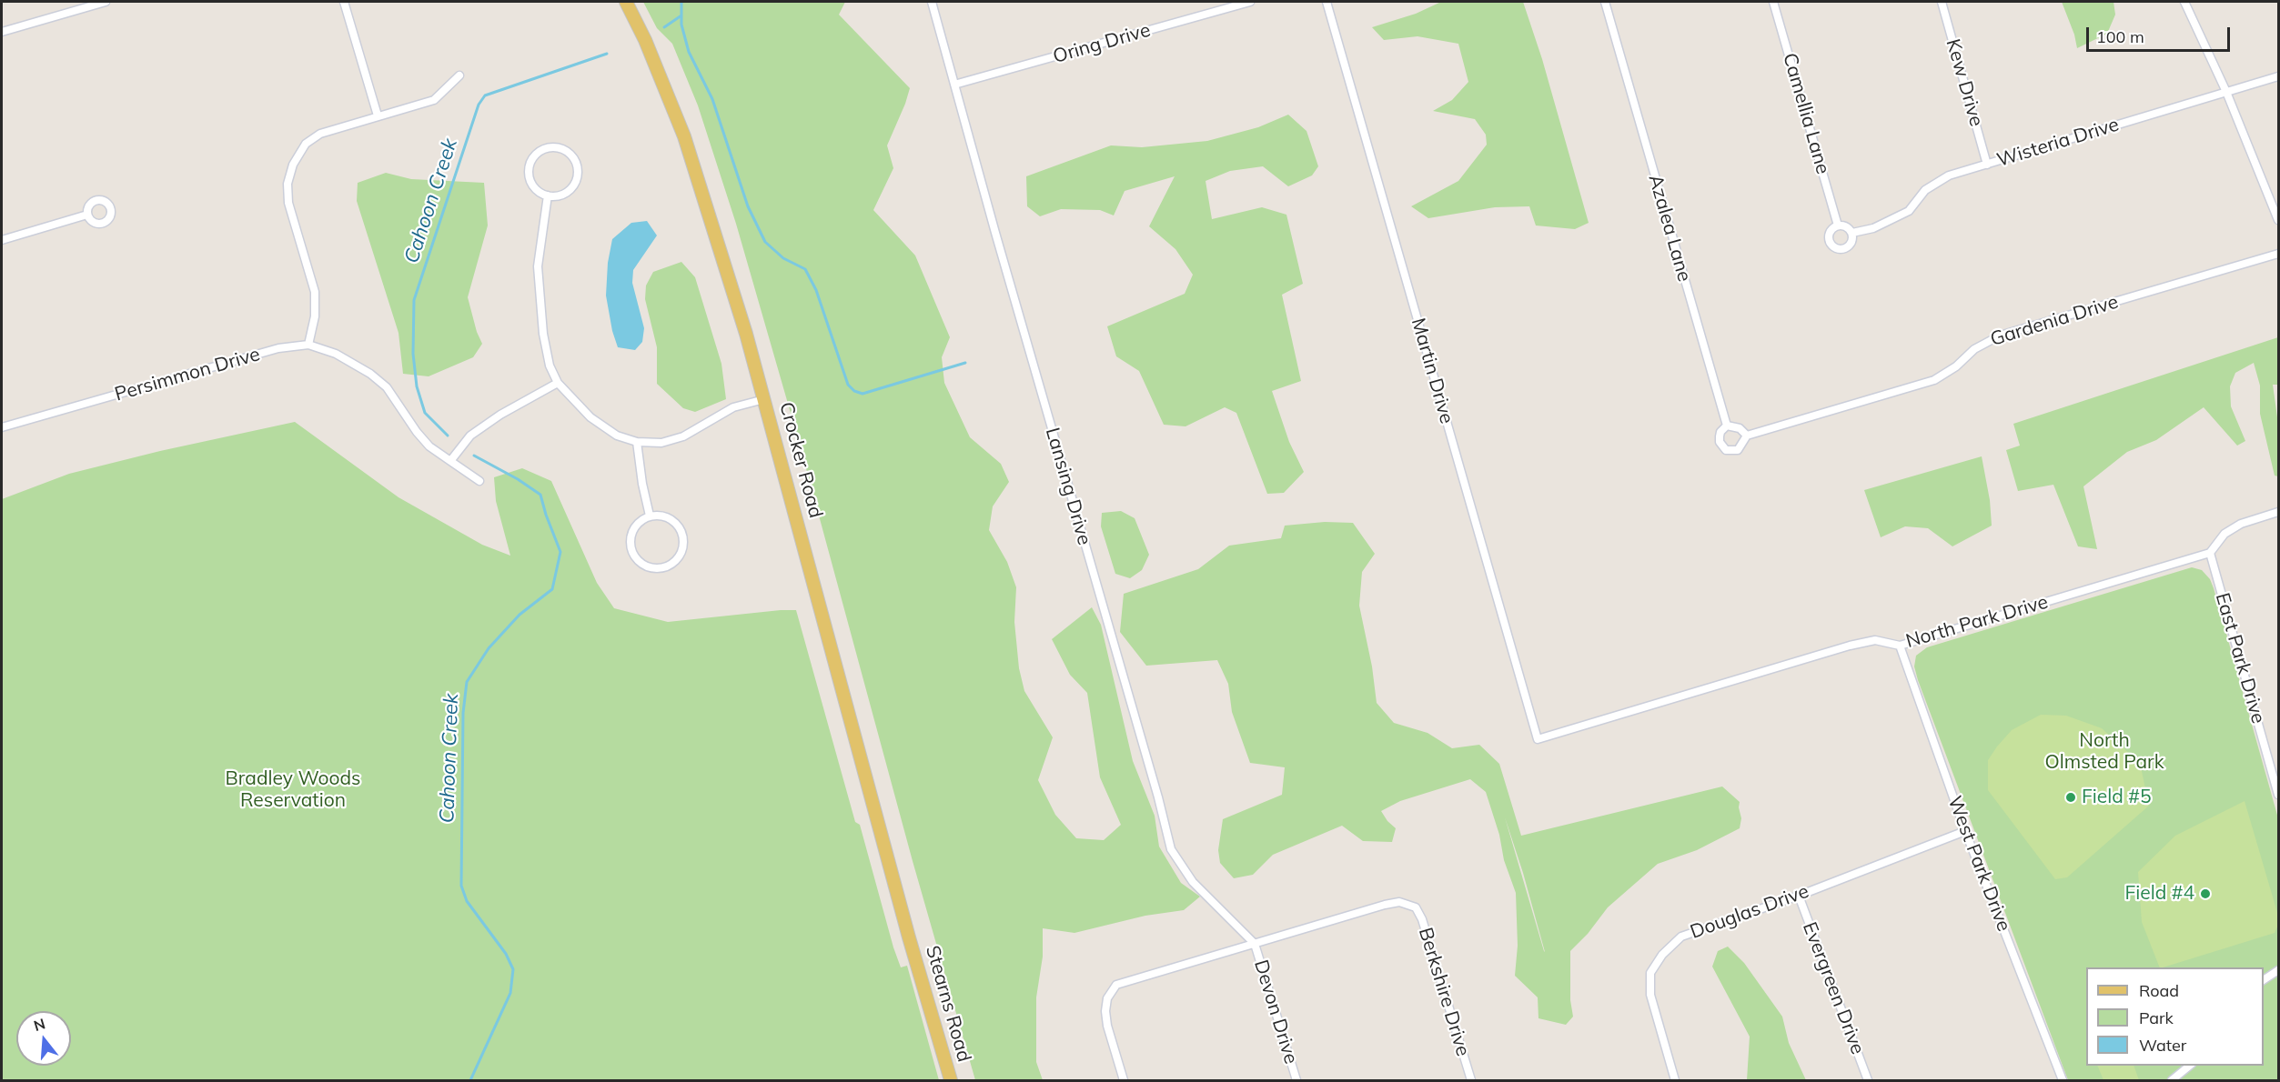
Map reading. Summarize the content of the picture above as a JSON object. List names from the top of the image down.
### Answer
{
  "streets": {
    "main road": ["Crocker Road", "Stearns Road"],
    "street": [
      "Oring Drive",
      "Kew Drive",
      "Camellia Lane",
      "Wisteria Drive",
      "Azalea Lane",
      "Gardenia Drive",
      "Martin Drive",
      "Persimmon Drive",
      "Lansing Drive",
      "North Park Drive",
      "East Park Drive",
      "West Park Drive",
      "Douglas Drive",
      "Evergreen Drive",
      "Berkshire Drive",
      "Devon Drive"
    ]
  },
  "crossings": [
    ["Oring Drive", "Lansing Drive"],
    ["Kew Drive", "Wisteria Drive"],
    ["Camellia Lane", "Wisteria Drive"],
    ["Azalea Lane", "Gardenia Drive"],
    ["Martin Drive", "North Park Drive"],
    ["Crocker Road", "Stearns Road"],
    ["Lansing Drive", "Berkshire Drive"],
    ["Lansing Drive", "Devon Drive"],
    ["North Park Drive", "East Park Drive"],
    ["North Park Drive", "West Park Drive"],
    ["West Park Drive", "Douglas Drive"],
    ["Douglas Drive", "Evergreen Drive"],
    ["Berkshire Drive", "Devon Drive"]
  ],
  "water": ["Cahoon Creek"],
  "parks": ["North Olmsted Park", "Bradley Woods Reservation"],
  "places": ["Field #5", "Field #4"],
  "legend": ["Road", "Park", "Water"],
  "scale_bar": "100 m",
  "north": "top"
}
